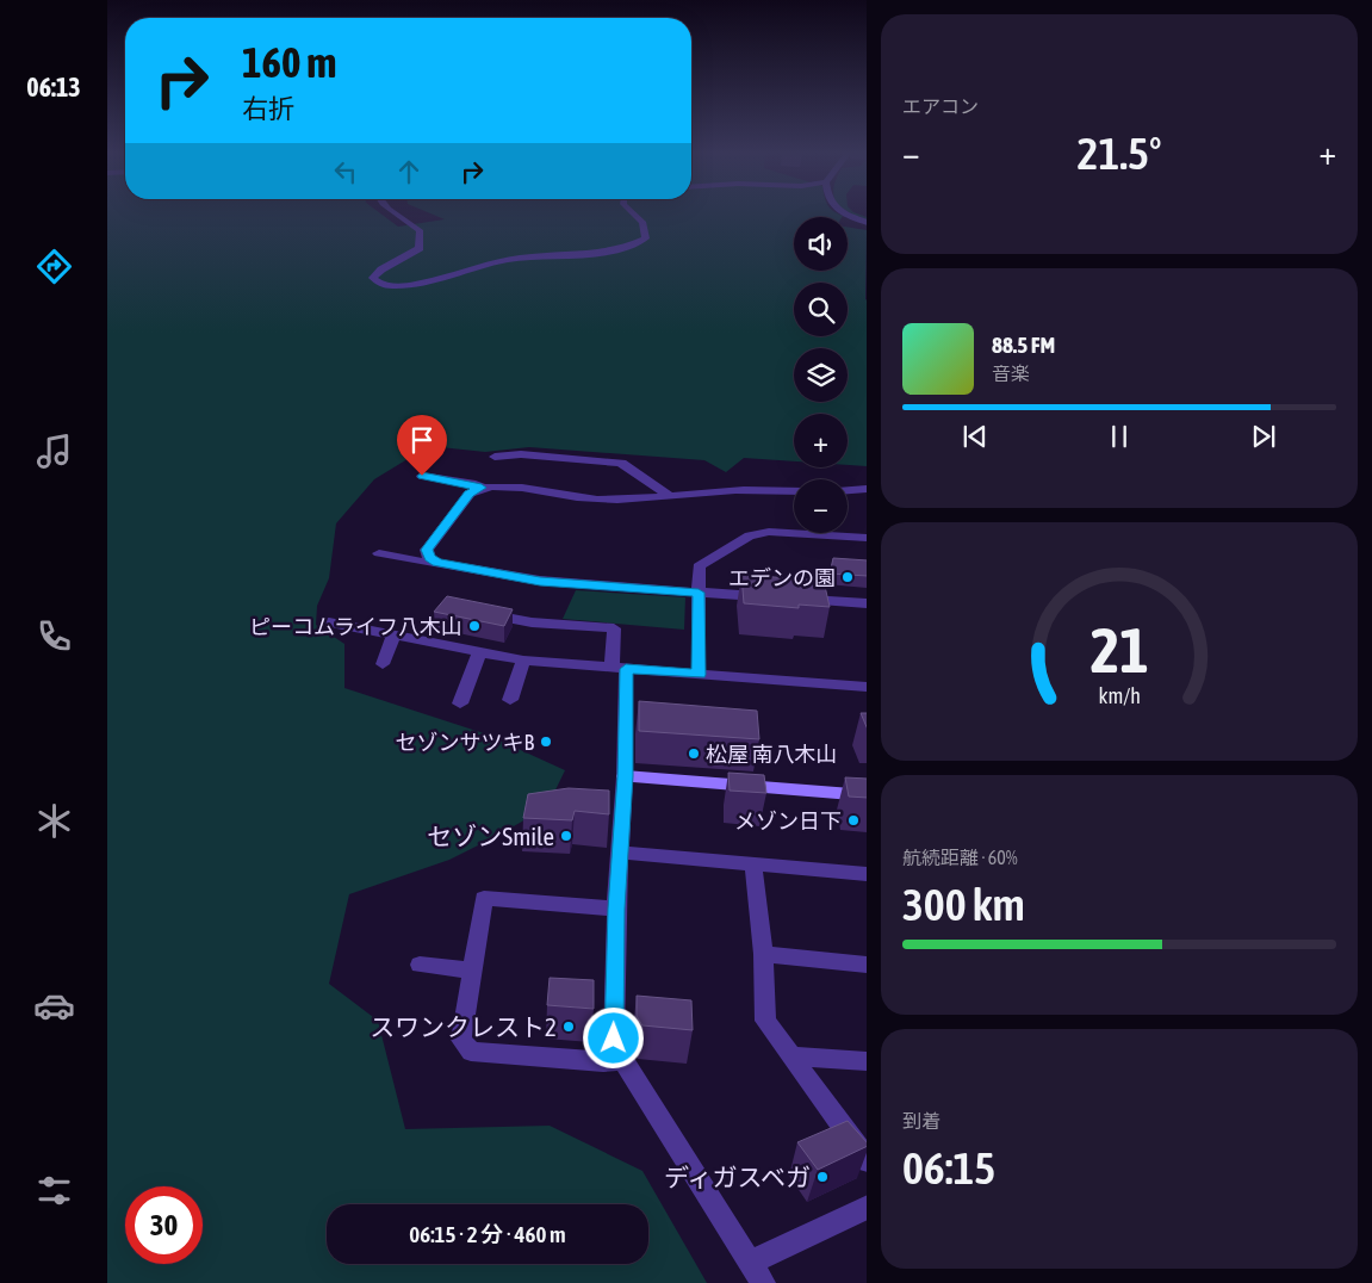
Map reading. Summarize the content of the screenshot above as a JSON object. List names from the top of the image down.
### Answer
{
  "places": [
    "エデンの園",
    "ピーコムライフ八木山",
    "セゾンサツキB",
    "松屋 南八木山",
    "メゾン日下",
    "セゾンSmile",
    "スワンクレスト2",
    "ディガスベガ"
  ],
  "page": {
    "tabs": "06:13",
    "tile": [
      "エアコン",
      ["航続距離 · 60%", "300 km"],
      ["到着", "06:15"]
    ],
    "turn": ["160 m", "右折"],
    "heat": ["−", "21.5°", "+"],
    "map_buttons": ["+", "−"],
    "song": ["88.5 FM", "音楽"],
    "limit": "30",
    "trip": "06:15 · 2 分 · 460 m",
    "gauge": ["21", "km/h"]
  }
}
